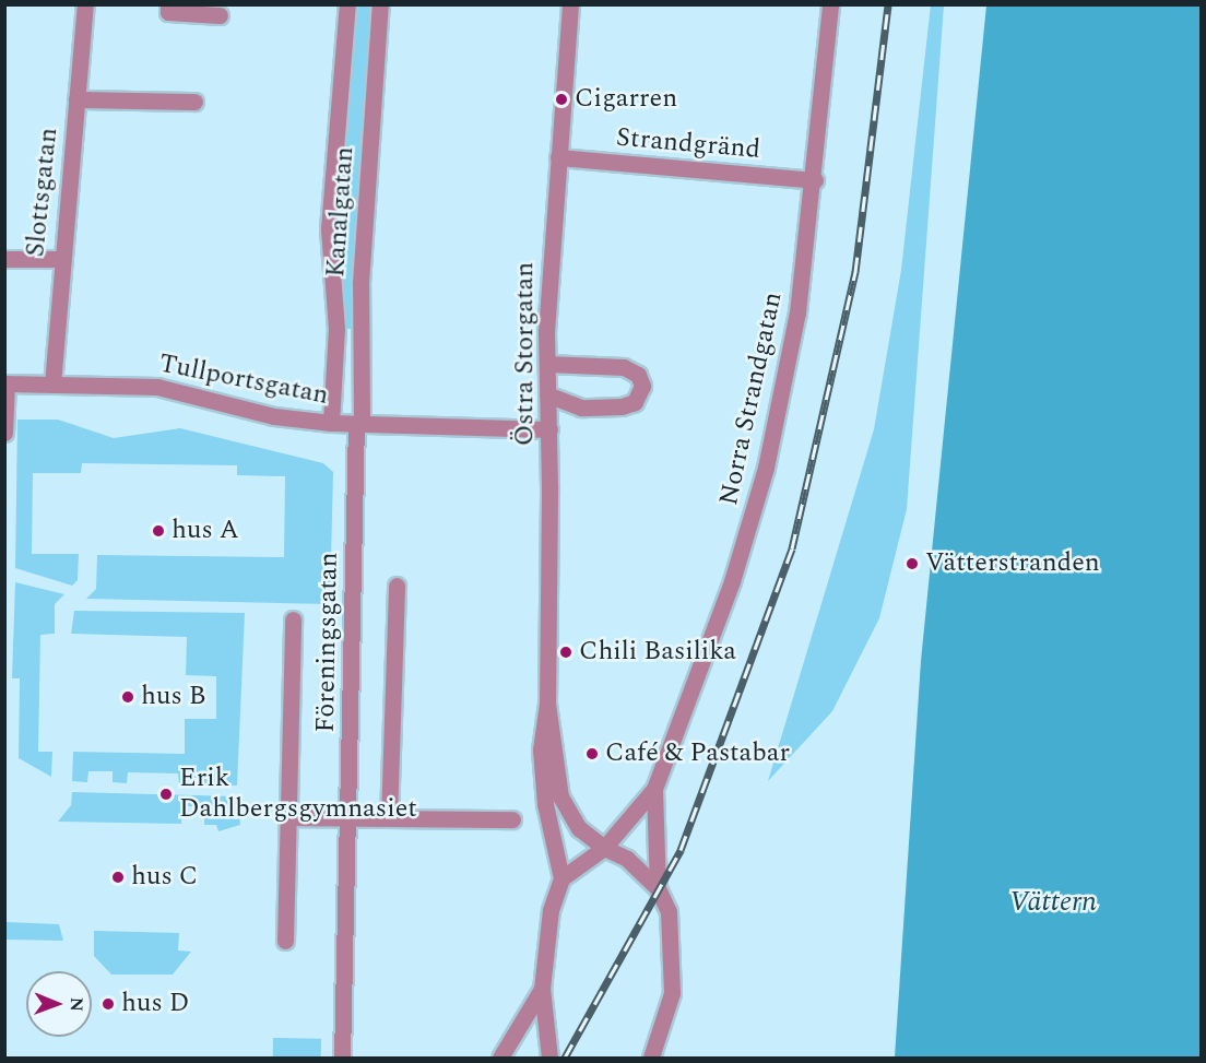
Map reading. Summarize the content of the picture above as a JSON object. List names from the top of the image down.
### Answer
{
  "streets": {
    "street": [
      "Strandgränd",
      "Slottsgatan",
      "Kanalgatan",
      "Östra Storgatan",
      "Tullportsgatan",
      "Norra Strandgatan",
      "Föreningsgatan"
    ]
  },
  "crossings": [
    ["Strandgränd", "Östra Storgatan"],
    ["Strandgränd", "Norra Strandgatan"],
    ["Slottsgatan", "Tullportsgatan"],
    ["Kanalgatan", "Tullportsgatan"],
    ["Kanalgatan", "Föreningsgatan"],
    ["Östra Storgatan", "Tullportsgatan"],
    ["Östra Storgatan", "Norra Strandgatan"],
    ["Tullportsgatan", "Föreningsgatan"]
  ],
  "water": ["Vättern"],
  "places": [
    "Cigarren",
    "hus A",
    "Vätterstranden",
    "Chili Basilika",
    "hus B",
    "Café & Pastabar",
    "Erik Dahlbergsgymnasiet",
    "hus C",
    "hus D"
  ],
  "north": "right"
}
